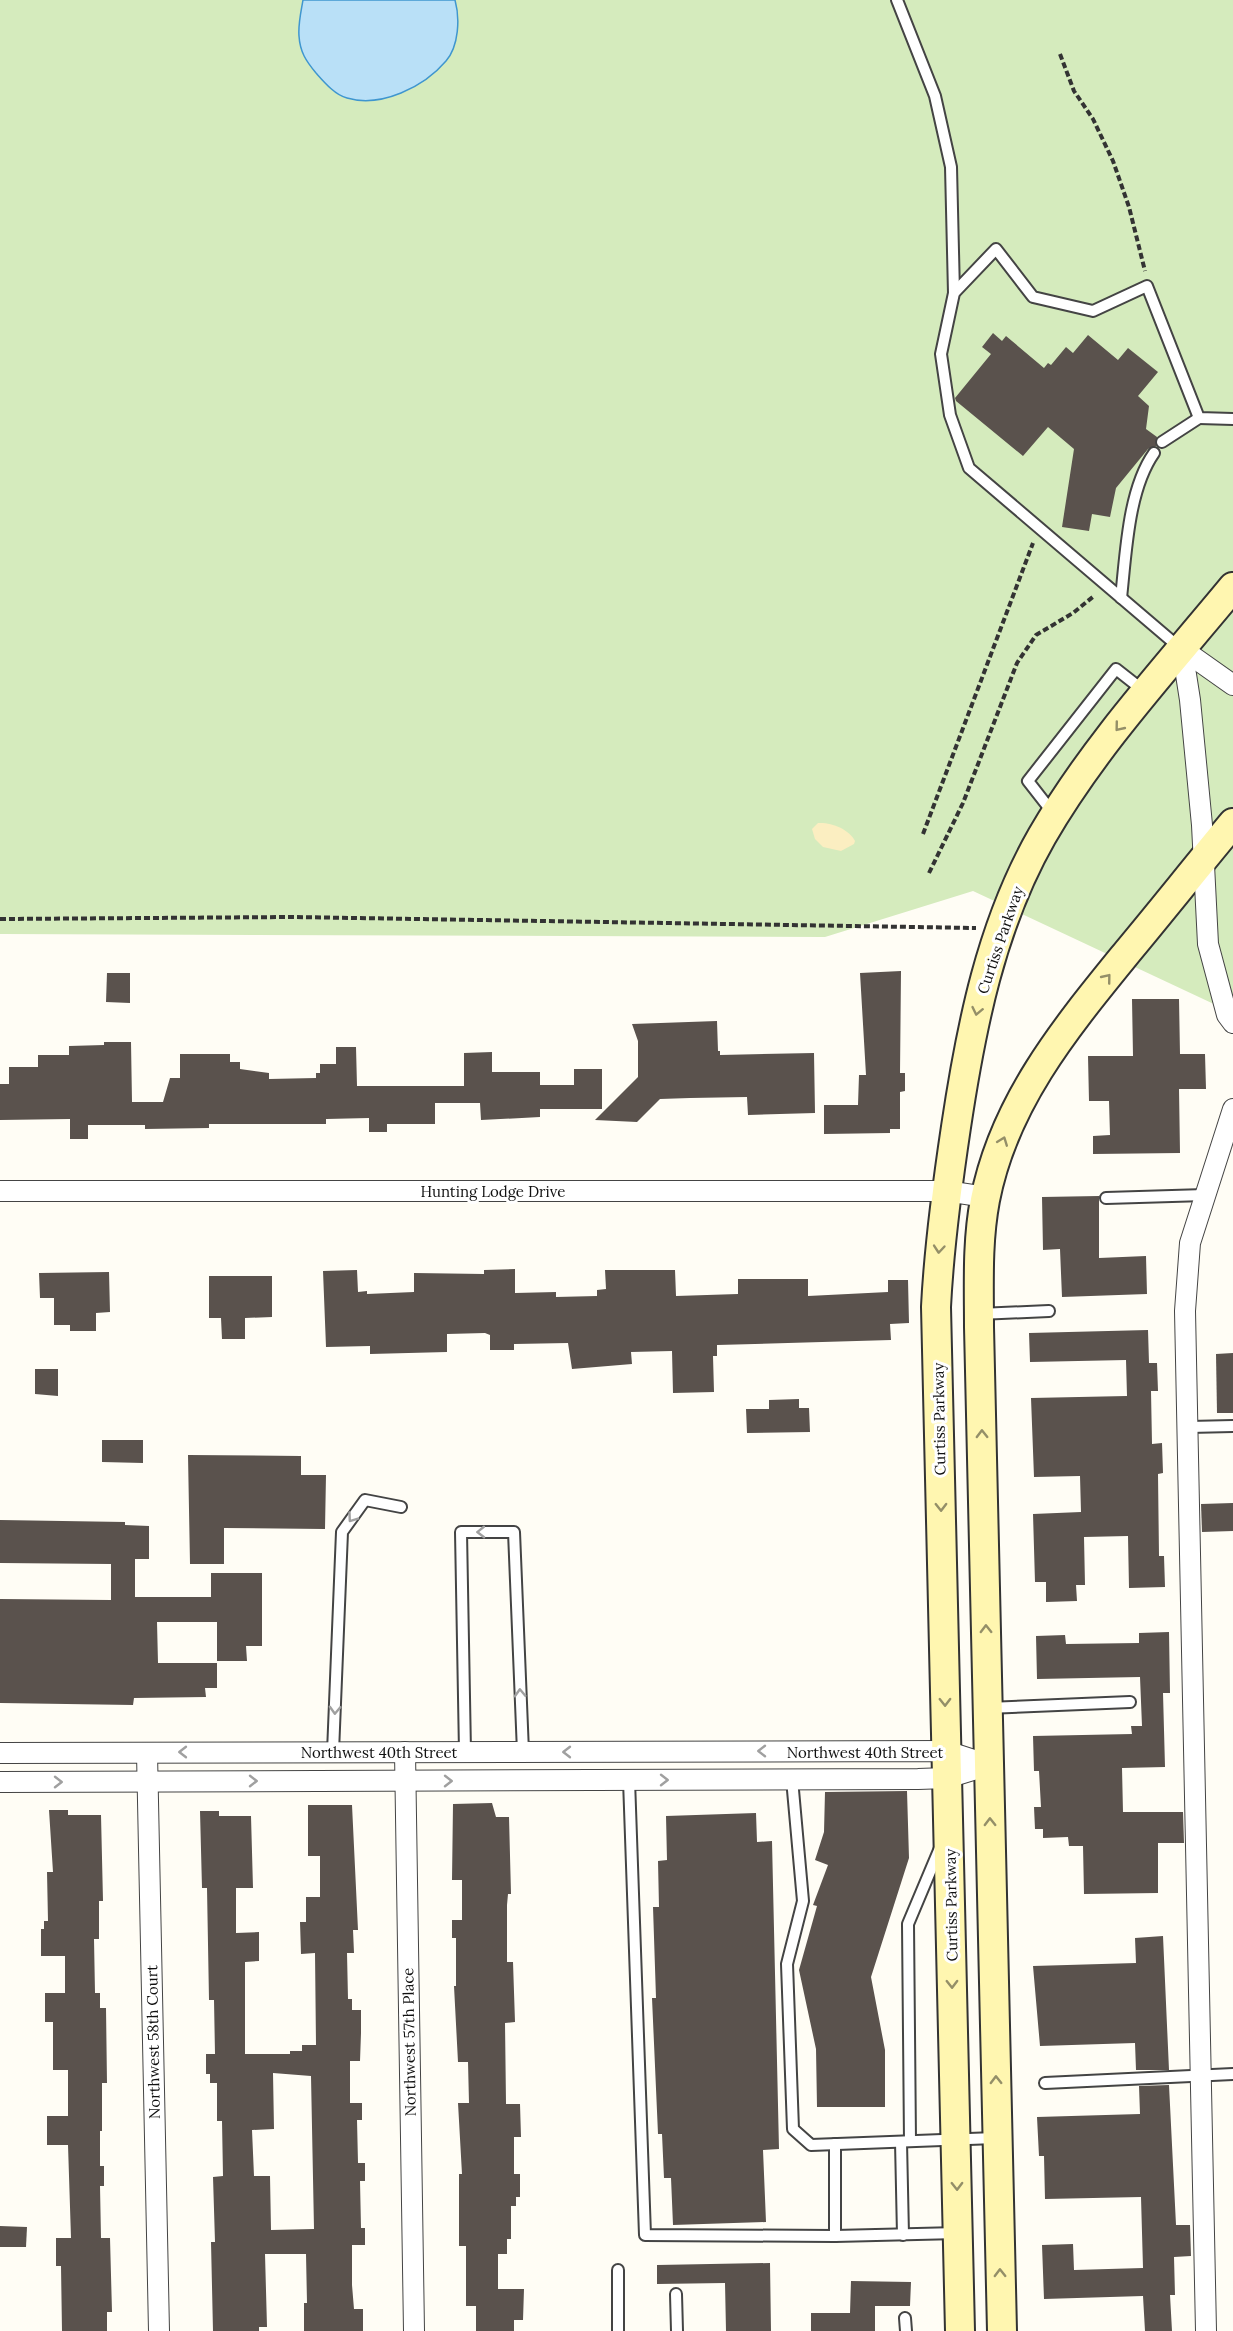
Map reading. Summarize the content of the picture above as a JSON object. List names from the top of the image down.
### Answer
{
  "streets": {
    "main road": ["Curtiss Parkway"],
    "street": [
      "Hunting Lodge Drive",
      "Northwest 40th Street",
      "Northwest 58th Court",
      "Northwest 57th Place"
    ]
  },
  "crossings": [
    ["Curtiss Parkway", "Hunting Lodge Drive"],
    ["Curtiss Parkway", "Northwest 40th Street"],
    ["Northwest 40th Street", "Northwest 58th Court"],
    ["Northwest 40th Street", "Northwest 57th Place"]
  ]
}
